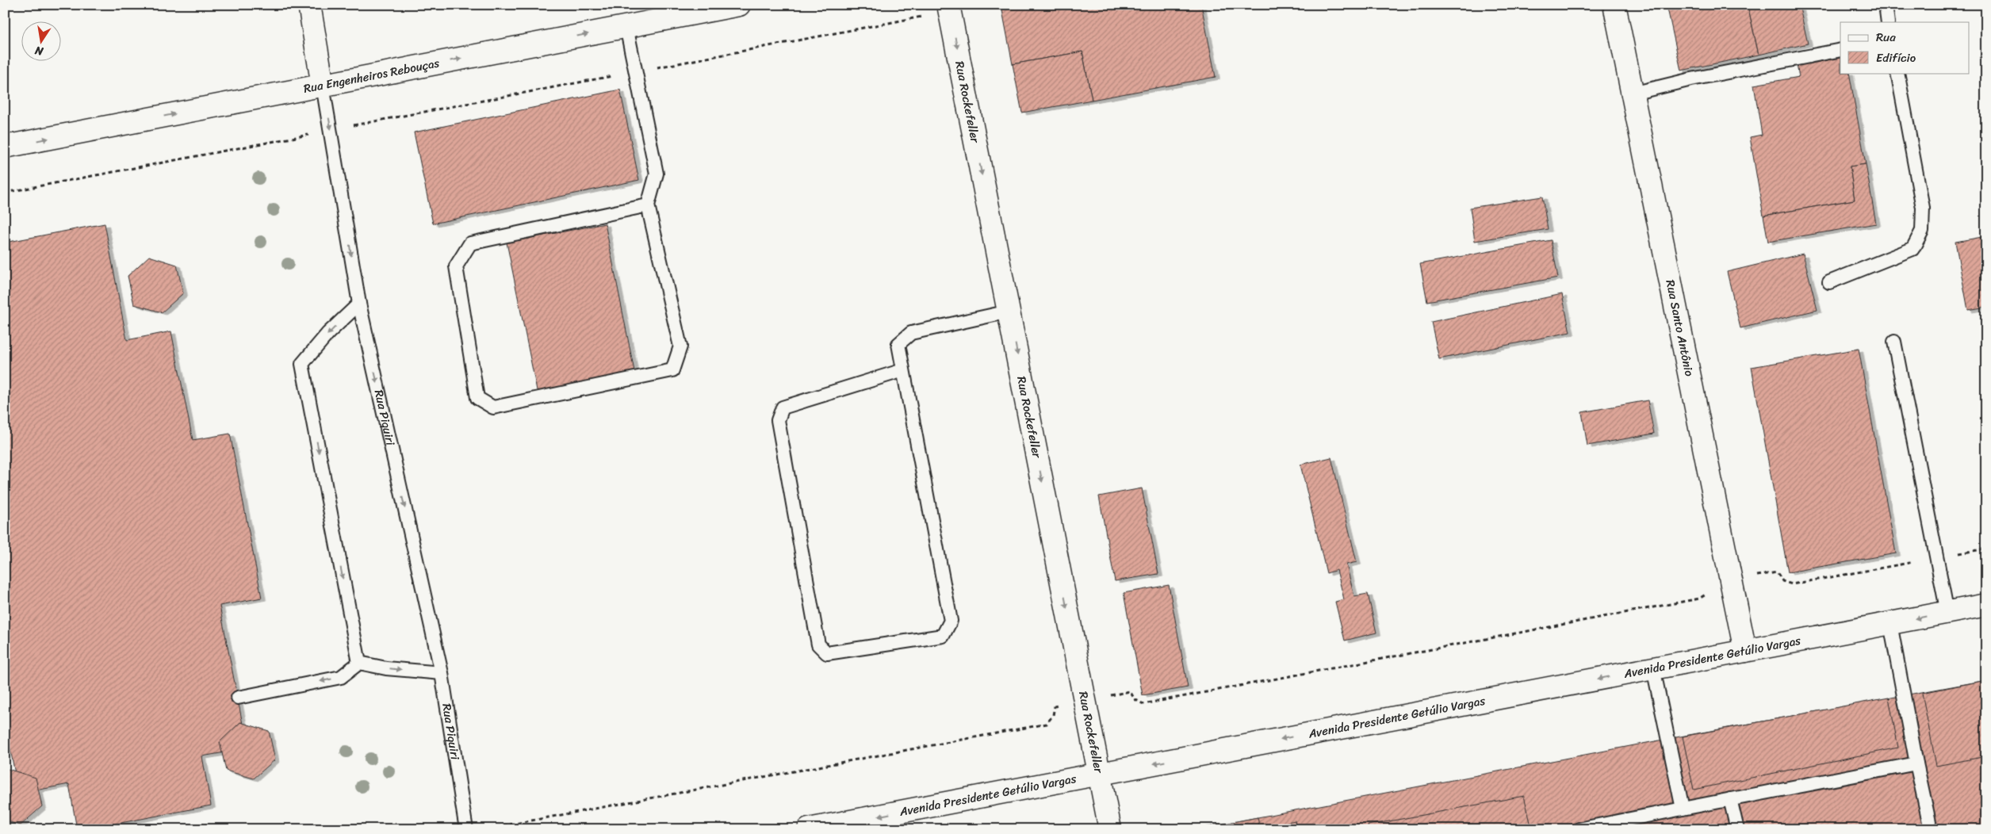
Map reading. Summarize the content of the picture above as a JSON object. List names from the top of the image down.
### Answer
{
  "streets": {
    "main road": [
      "Rua Engenheiros Rebouças",
      "Rua Rockefeller",
      "Rua Santo Antônio",
      "Rua Piquiri",
      "Avenida Presidente Getúlio Vargas"
    ]
  },
  "crossings": [
    ["Rua Engenheiros Rebouças", "Rua Piquiri"],
    ["Rua Rockefeller", "Avenida Presidente Getúlio Vargas"],
    ["Rua Santo Antônio", "Avenida Presidente Getúlio Vargas"]
  ],
  "one_way": [
    "Rua Engenheiros Rebouças",
    "Rua Rockefeller",
    "Rua Piquiri",
    "Avenida Presidente Getúlio Vargas"
  ],
  "legend": ["Rua", "Edifício"],
  "north": "bottom"
}
